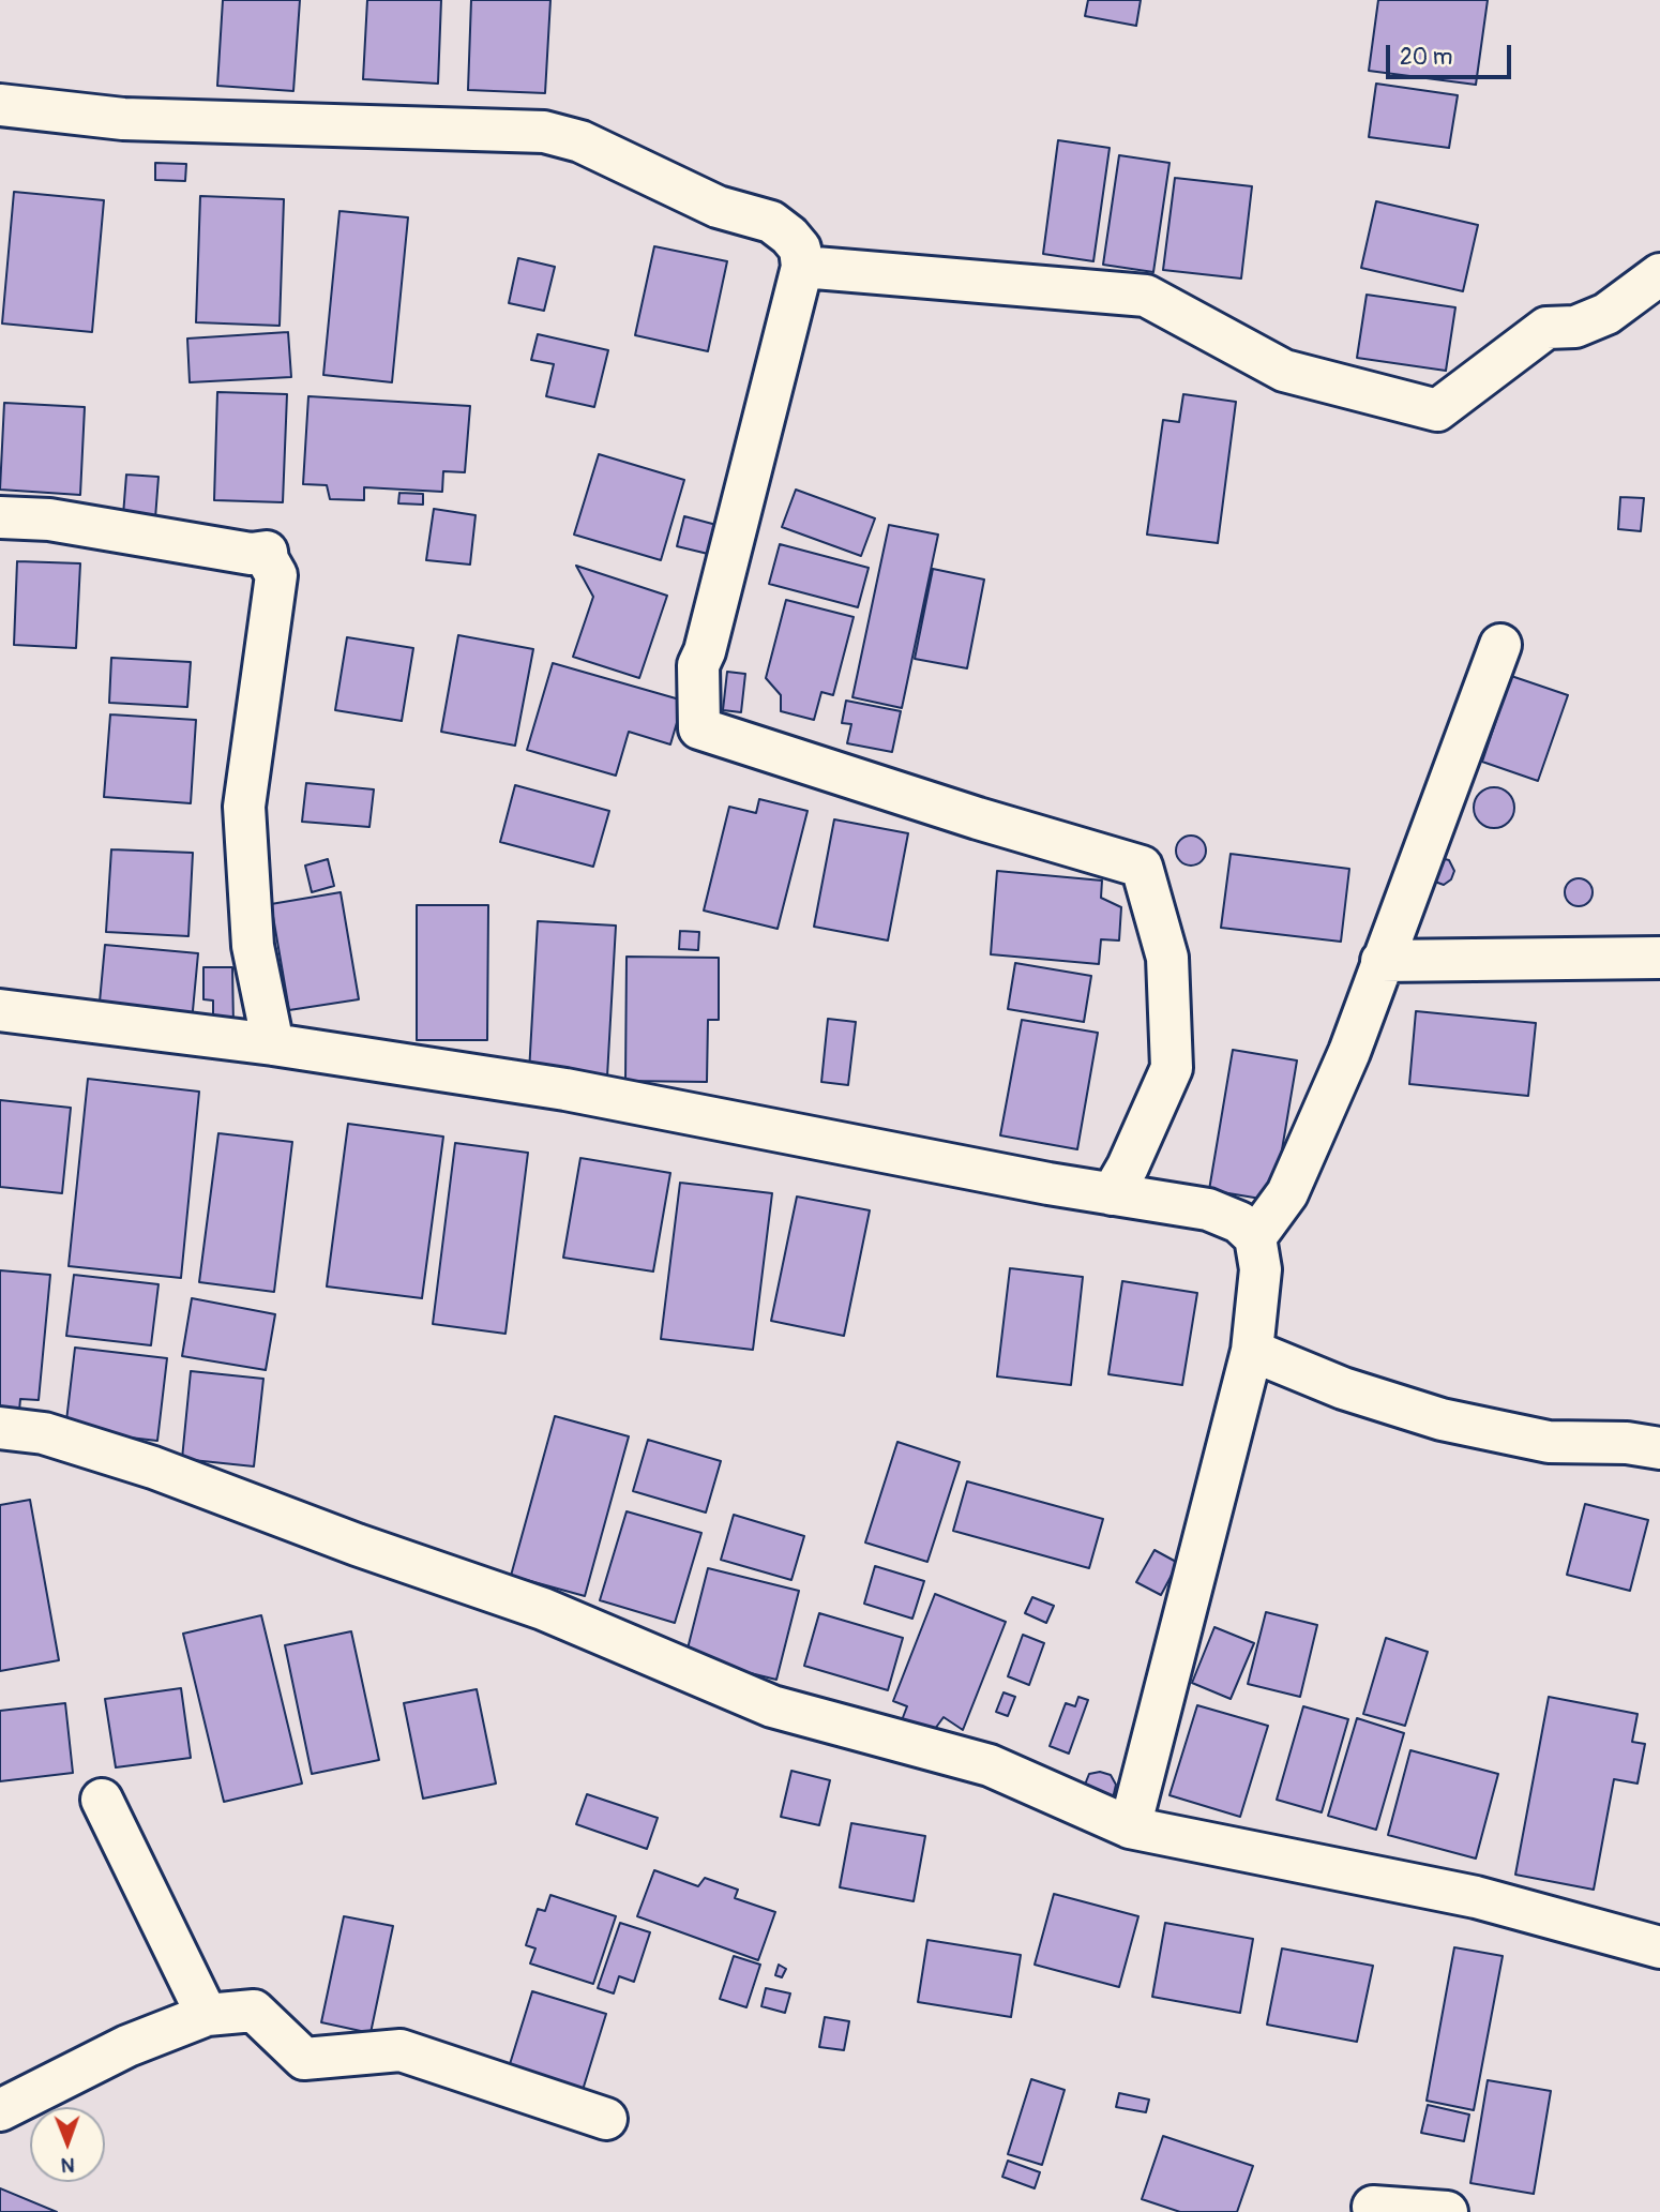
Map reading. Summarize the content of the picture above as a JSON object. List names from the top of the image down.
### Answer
{
  "scale_bar": "20 m",
  "north": "bottom"
}
